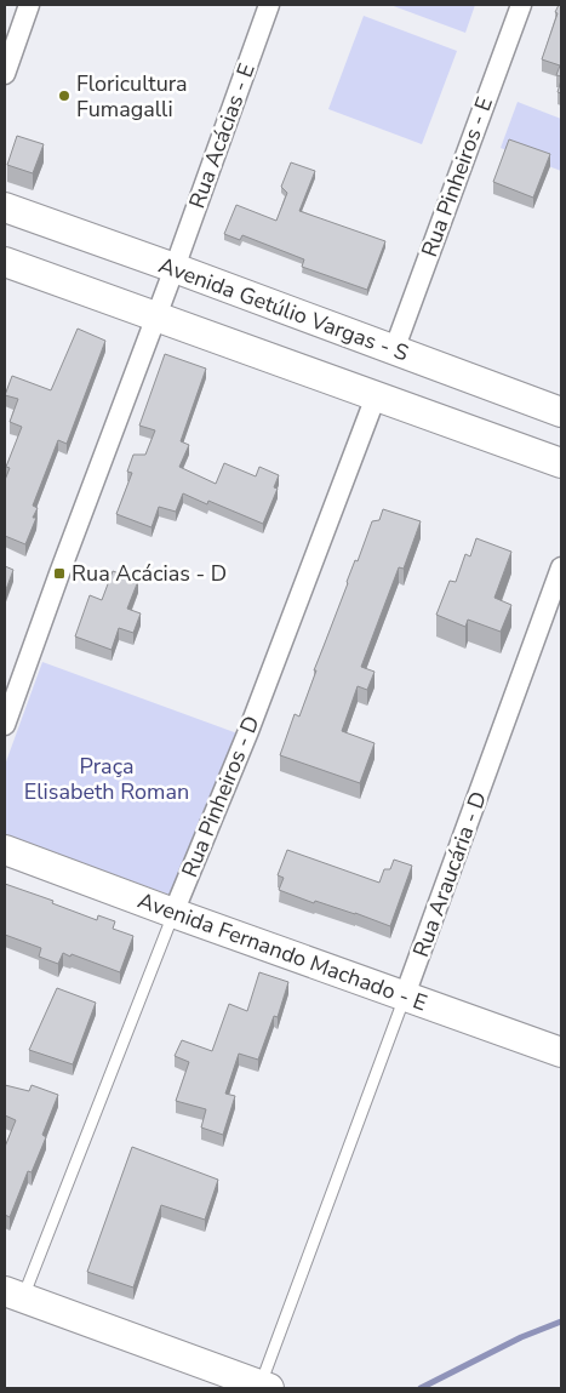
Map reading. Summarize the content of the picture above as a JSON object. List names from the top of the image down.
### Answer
{
  "streets": {
    "street": [
      "Rua Acácias - E",
      "Rua Pinheiros - E",
      "Avenida Getúlio Vargas - S",
      "Rua Pinheiros - D",
      "Rua Araucária - D",
      "Avenida Fernando Machado - E"
    ]
  },
  "crossings": [
    ["Rua Acácias - E", "Avenida Getúlio Vargas - S"],
    ["Rua Pinheiros - E", "Avenida Getúlio Vargas - S"],
    ["Rua Pinheiros - D", "Avenida Fernando Machado - E"],
    ["Rua Araucária - D", "Avenida Fernando Machado - E"]
  ],
  "parks": ["Praça Elisabeth Roman"],
  "places": {
    "other": ["Floricultura Fumagalli"],
    "transit": ["Rua Acácias - D"]
  }
}
